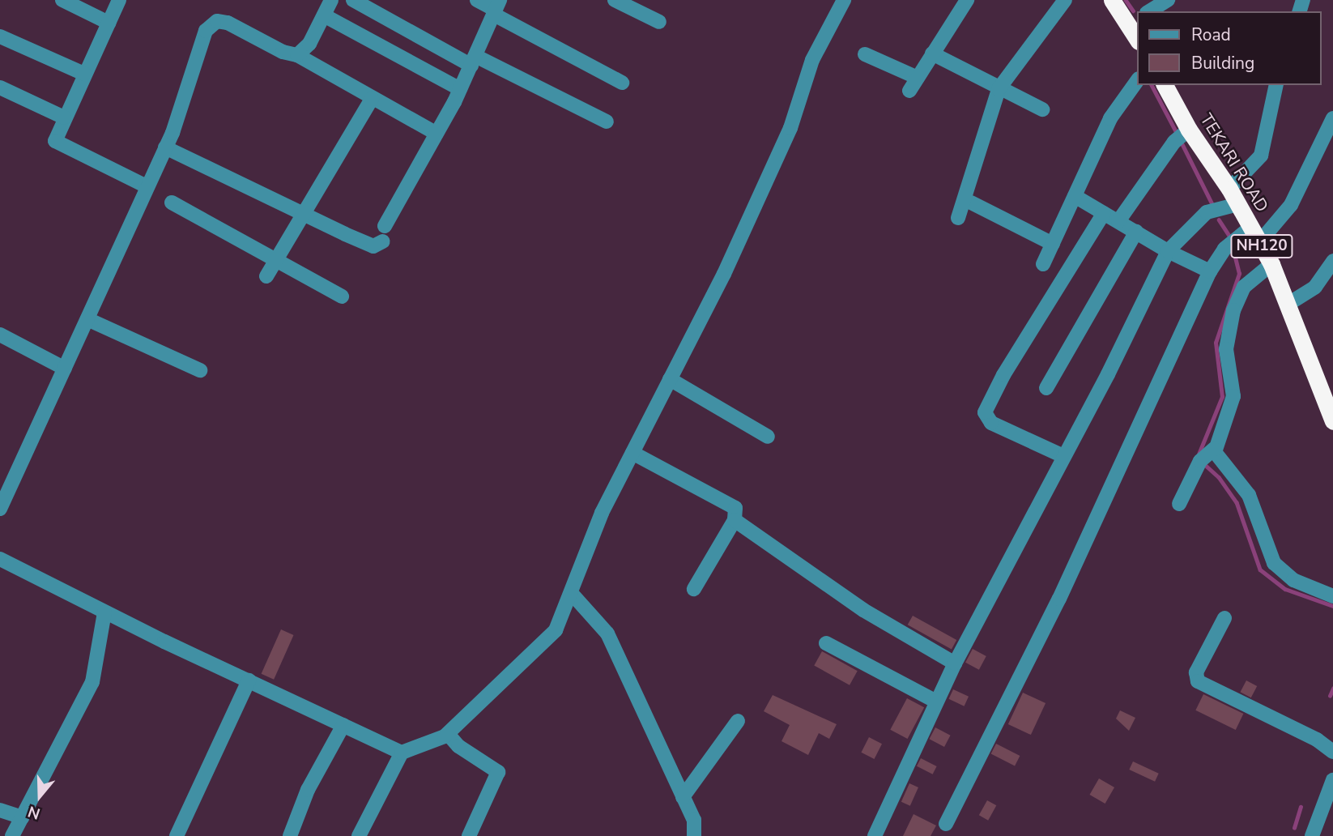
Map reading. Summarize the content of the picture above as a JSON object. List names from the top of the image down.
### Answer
{
  "streets": {
    "highway": ["TEKARI ROAD", "NH120"]
  },
  "legend": ["Road", "Building"],
  "north": "bottom"
}
